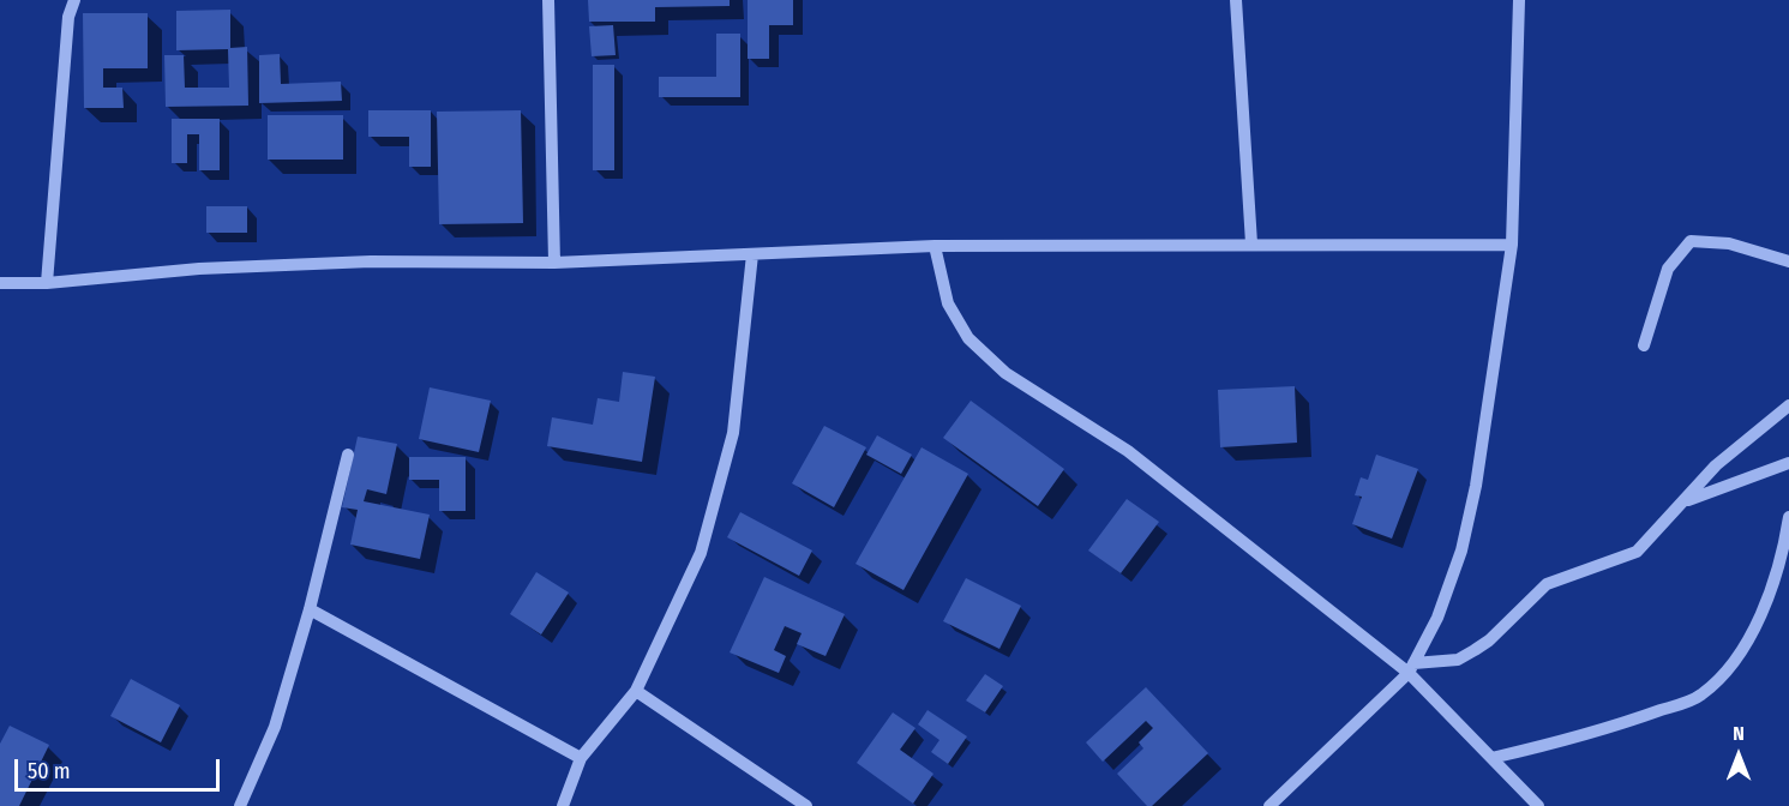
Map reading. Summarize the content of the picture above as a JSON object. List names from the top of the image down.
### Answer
{
  "scale_bar": "50 m",
  "north": "top"
}
